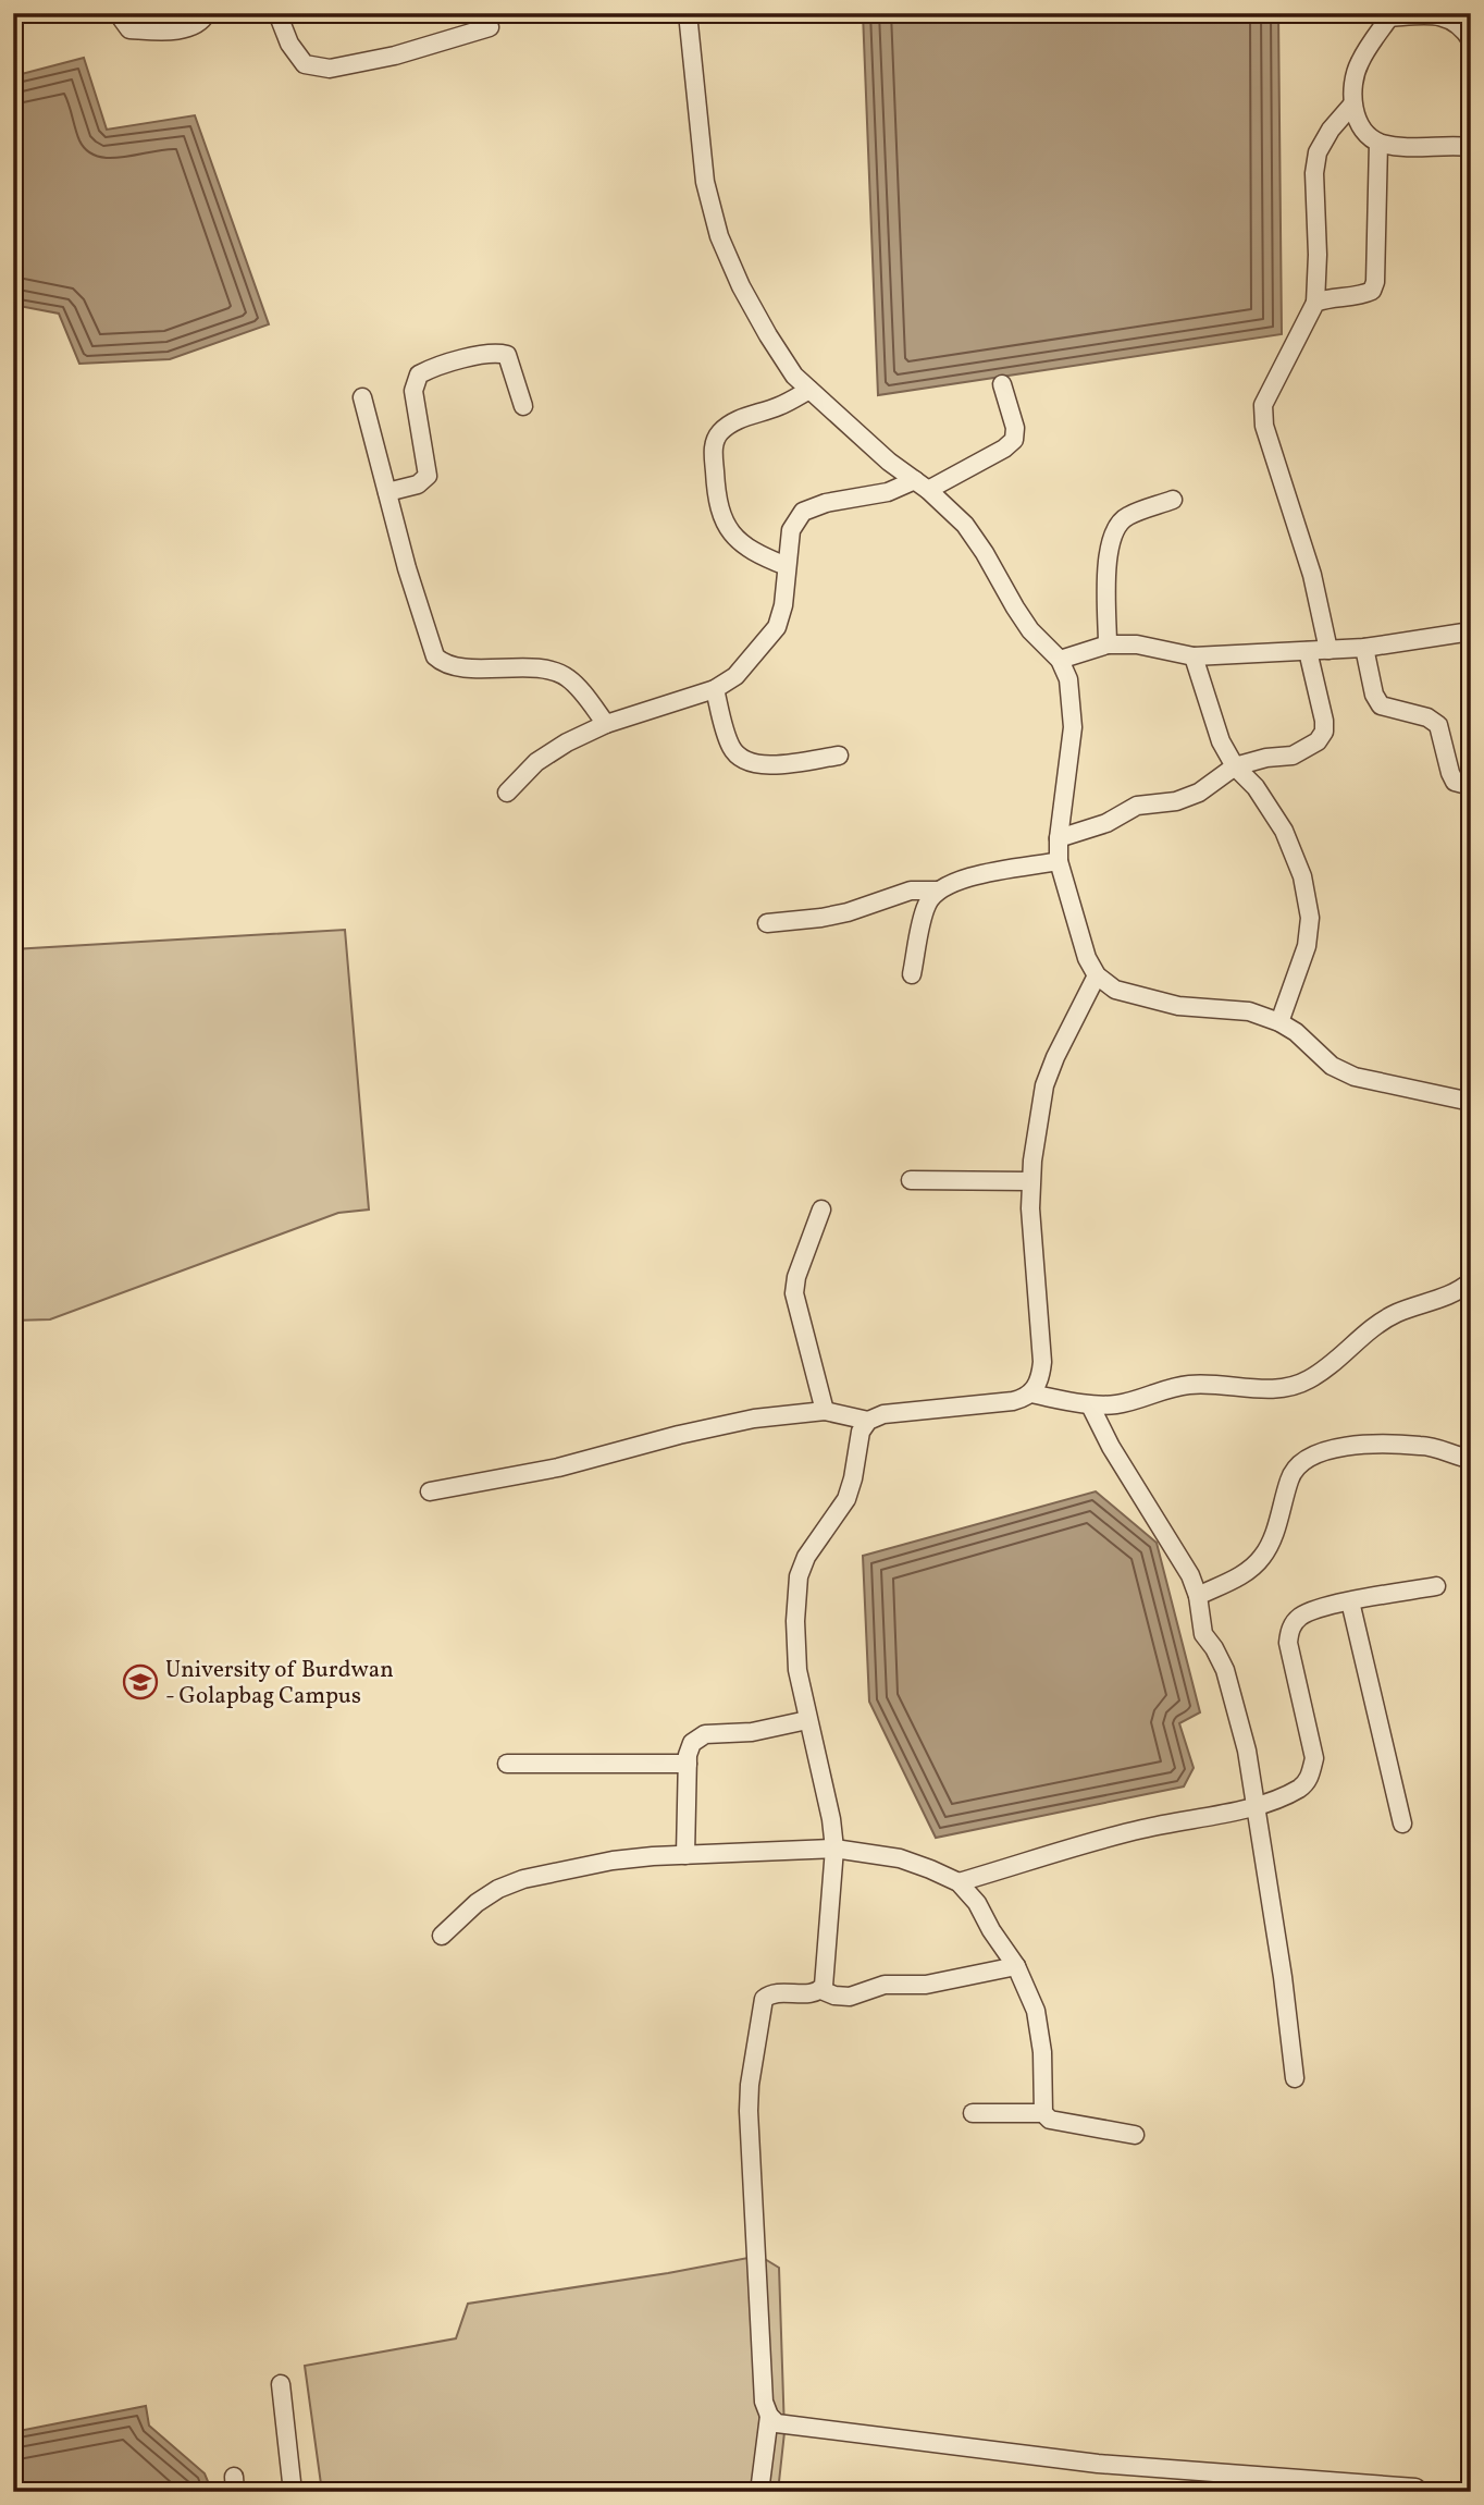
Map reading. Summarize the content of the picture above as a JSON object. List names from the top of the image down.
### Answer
{
  "places": {
    "school or university": ["University of Burdwan - Golapbag Campus"]
  }
}
